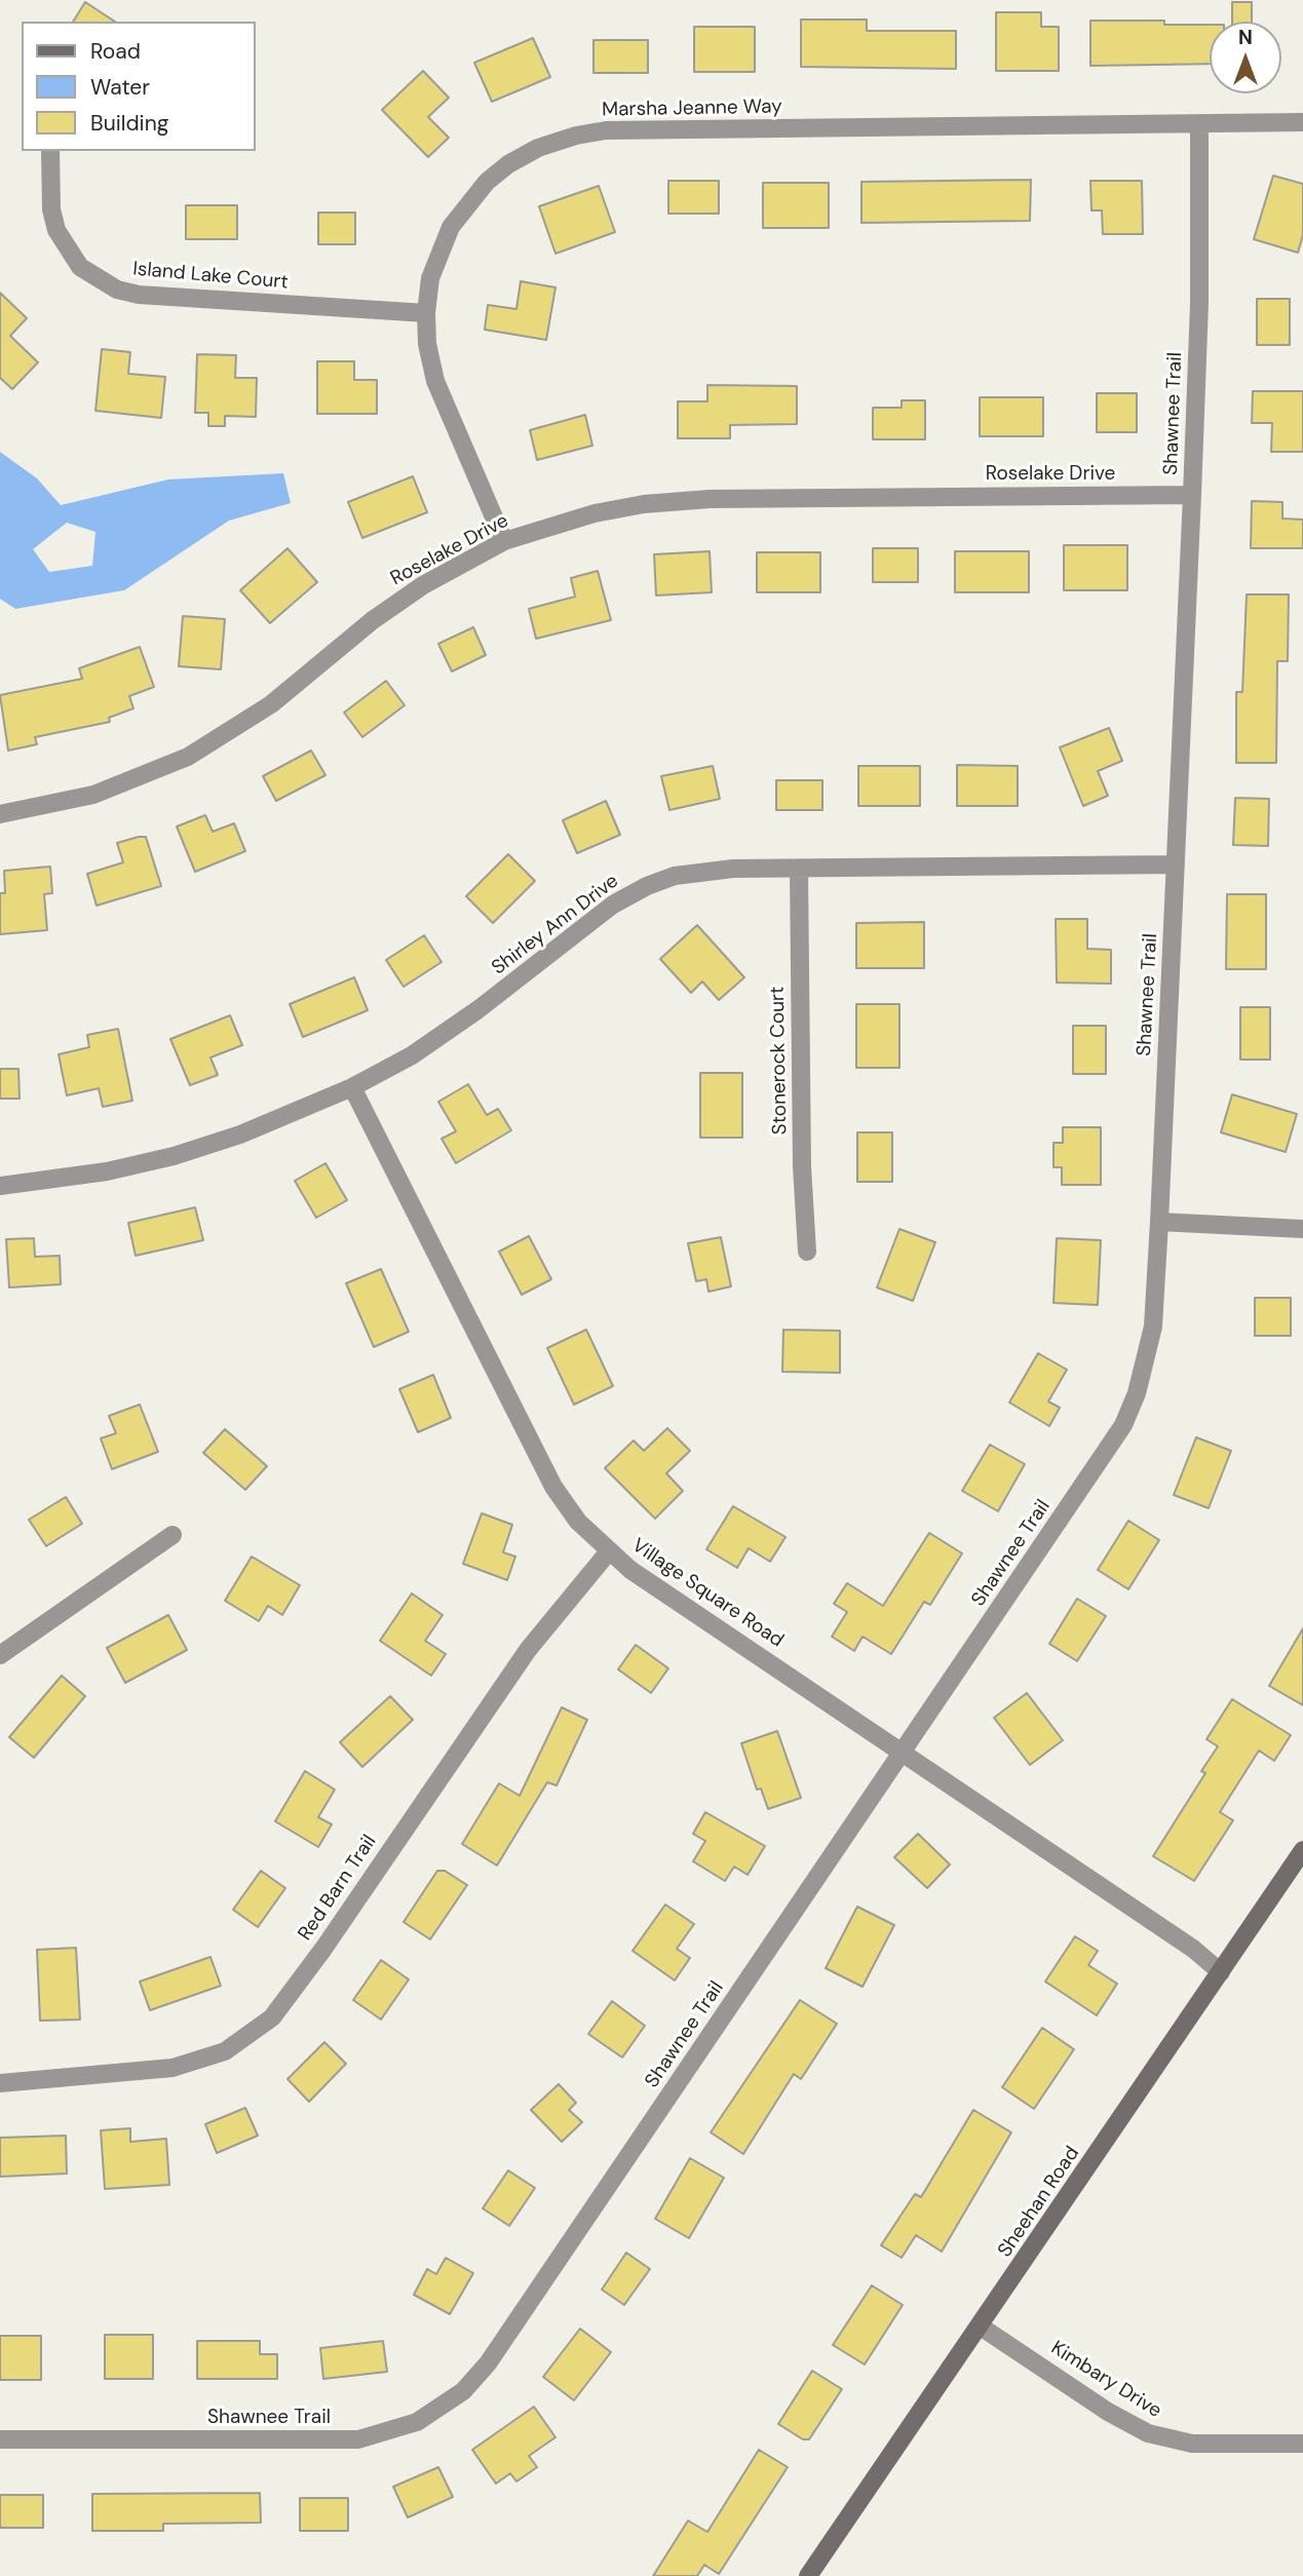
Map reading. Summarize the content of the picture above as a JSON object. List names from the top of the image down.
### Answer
{
  "streets": {
    "street": [
      "Marsha Jeanne Way",
      "Island Lake Court",
      "Shawnee Trail",
      "Roselake Drive",
      "Shirley Ann Drive",
      "Stonerock Court",
      "Village Square Road",
      "Red Barn Trail",
      "Sheehan Road",
      "Kimbary Drive"
    ]
  },
  "crossings": [
    ["Marsha Jeanne Way", "Island Lake Court"],
    ["Marsha Jeanne Way", "Shawnee Trail"],
    ["Marsha Jeanne Way", "Roselake Drive"],
    ["Shawnee Trail", "Roselake Drive"],
    ["Shawnee Trail", "Shirley Ann Drive"],
    ["Shawnee Trail", "Village Square Road"],
    ["Shirley Ann Drive", "Stonerock Court"],
    ["Shirley Ann Drive", "Village Square Road"],
    ["Village Square Road", "Red Barn Trail"],
    ["Village Square Road", "Sheehan Road"],
    ["Sheehan Road", "Kimbary Drive"]
  ],
  "legend": ["Road", "Water", "Building"],
  "north": "top"
}
